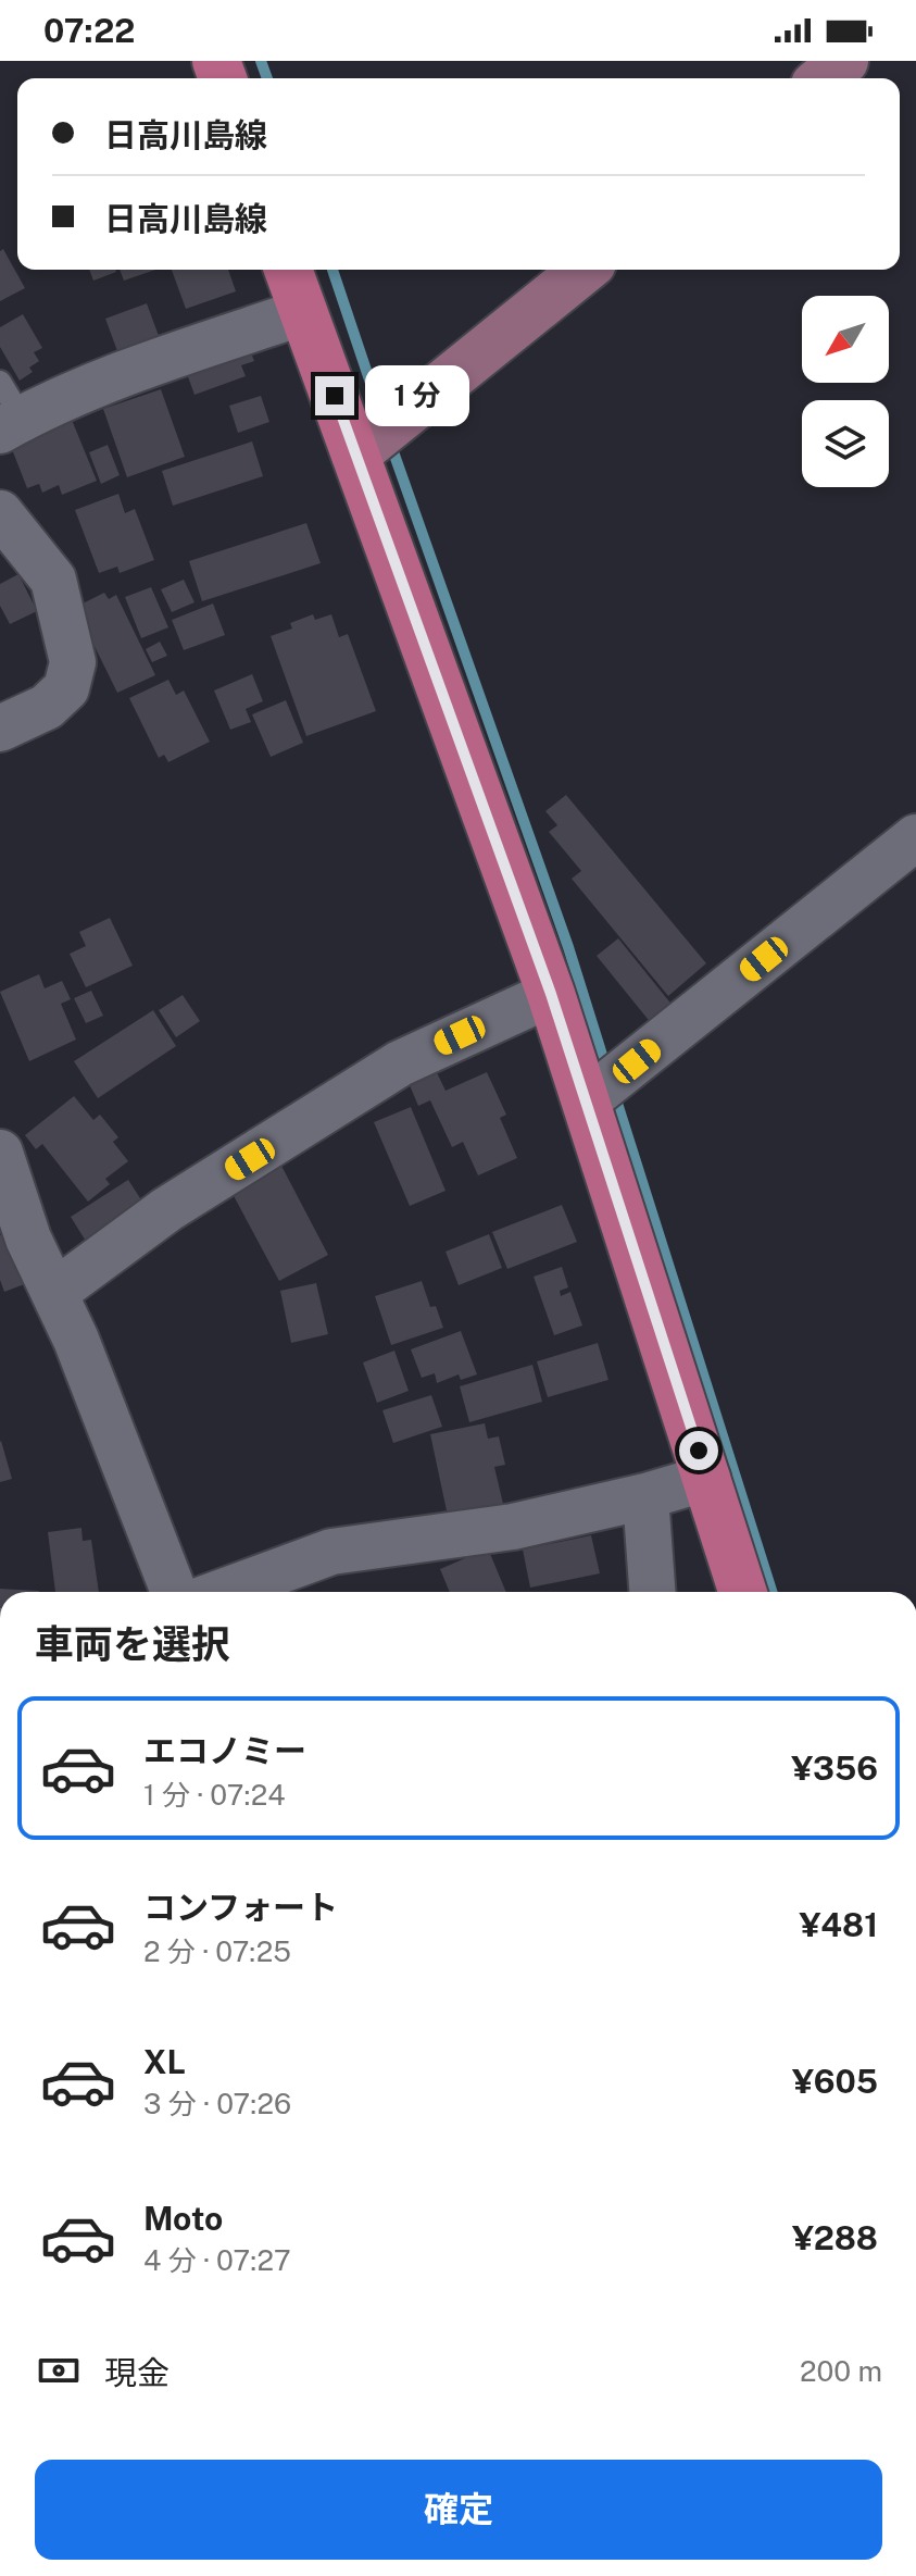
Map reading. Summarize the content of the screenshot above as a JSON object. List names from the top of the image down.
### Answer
{
  "north": "bottom left",
  "page": {
    "status": "07:22",
    "banner": ["日高川島線", "日高川島線"],
    "bubble": "1 分",
    "heading": "車両を選択",
    "list": [
      {
        "name": "エコノミー",
        "note": "1 分 · 07:24",
        "value": "¥356"
      },
      {
        "name": "コンフォート",
        "note": "2 分 · 07:25",
        "value": "¥481"
      },
      {
        "name": "XL",
        "note": "3 分 · 07:26",
        "value": "¥605"
      },
      {
        "name": "Moto",
        "note": "4 分 · 07:27",
        "value": "¥288"
      }
    ],
    "pay": ["現金", "200 m"],
    "buttons": "確定"
  }
}
